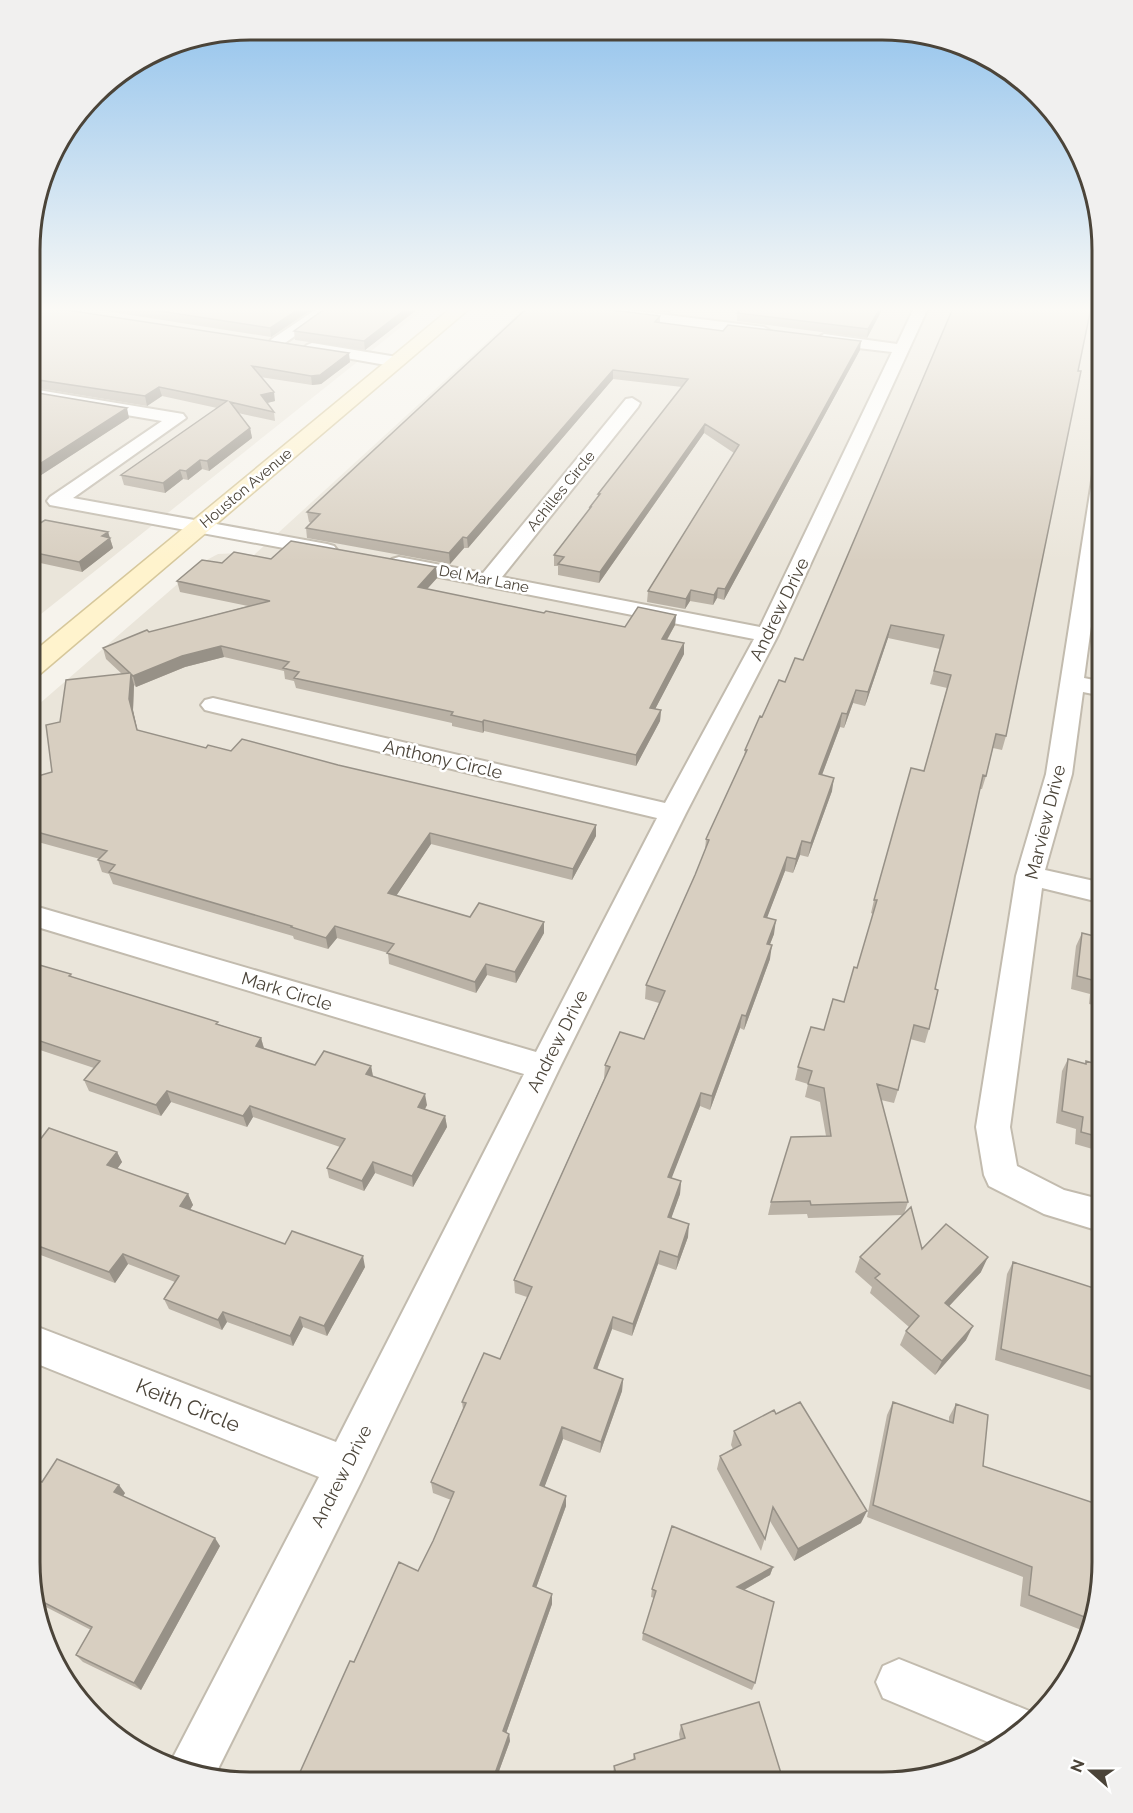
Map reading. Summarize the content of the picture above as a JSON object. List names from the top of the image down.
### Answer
{
  "streets": {
    "street": [
      "Houston Avenue",
      "Achilles Circle",
      "Del Mar Lane",
      "Andrew Drive",
      "Anthony Circle",
      "Marview Drive",
      "Mark Circle",
      "Keith Circle"
    ]
  },
  "crossings": [
    ["Achilles Circle", "Del Mar Lane"],
    ["Del Mar Lane", "Andrew Drive"],
    ["Andrew Drive", "Anthony Circle"],
    ["Andrew Drive", "Mark Circle"],
    ["Andrew Drive", "Keith Circle"]
  ],
  "north": "left"
}
